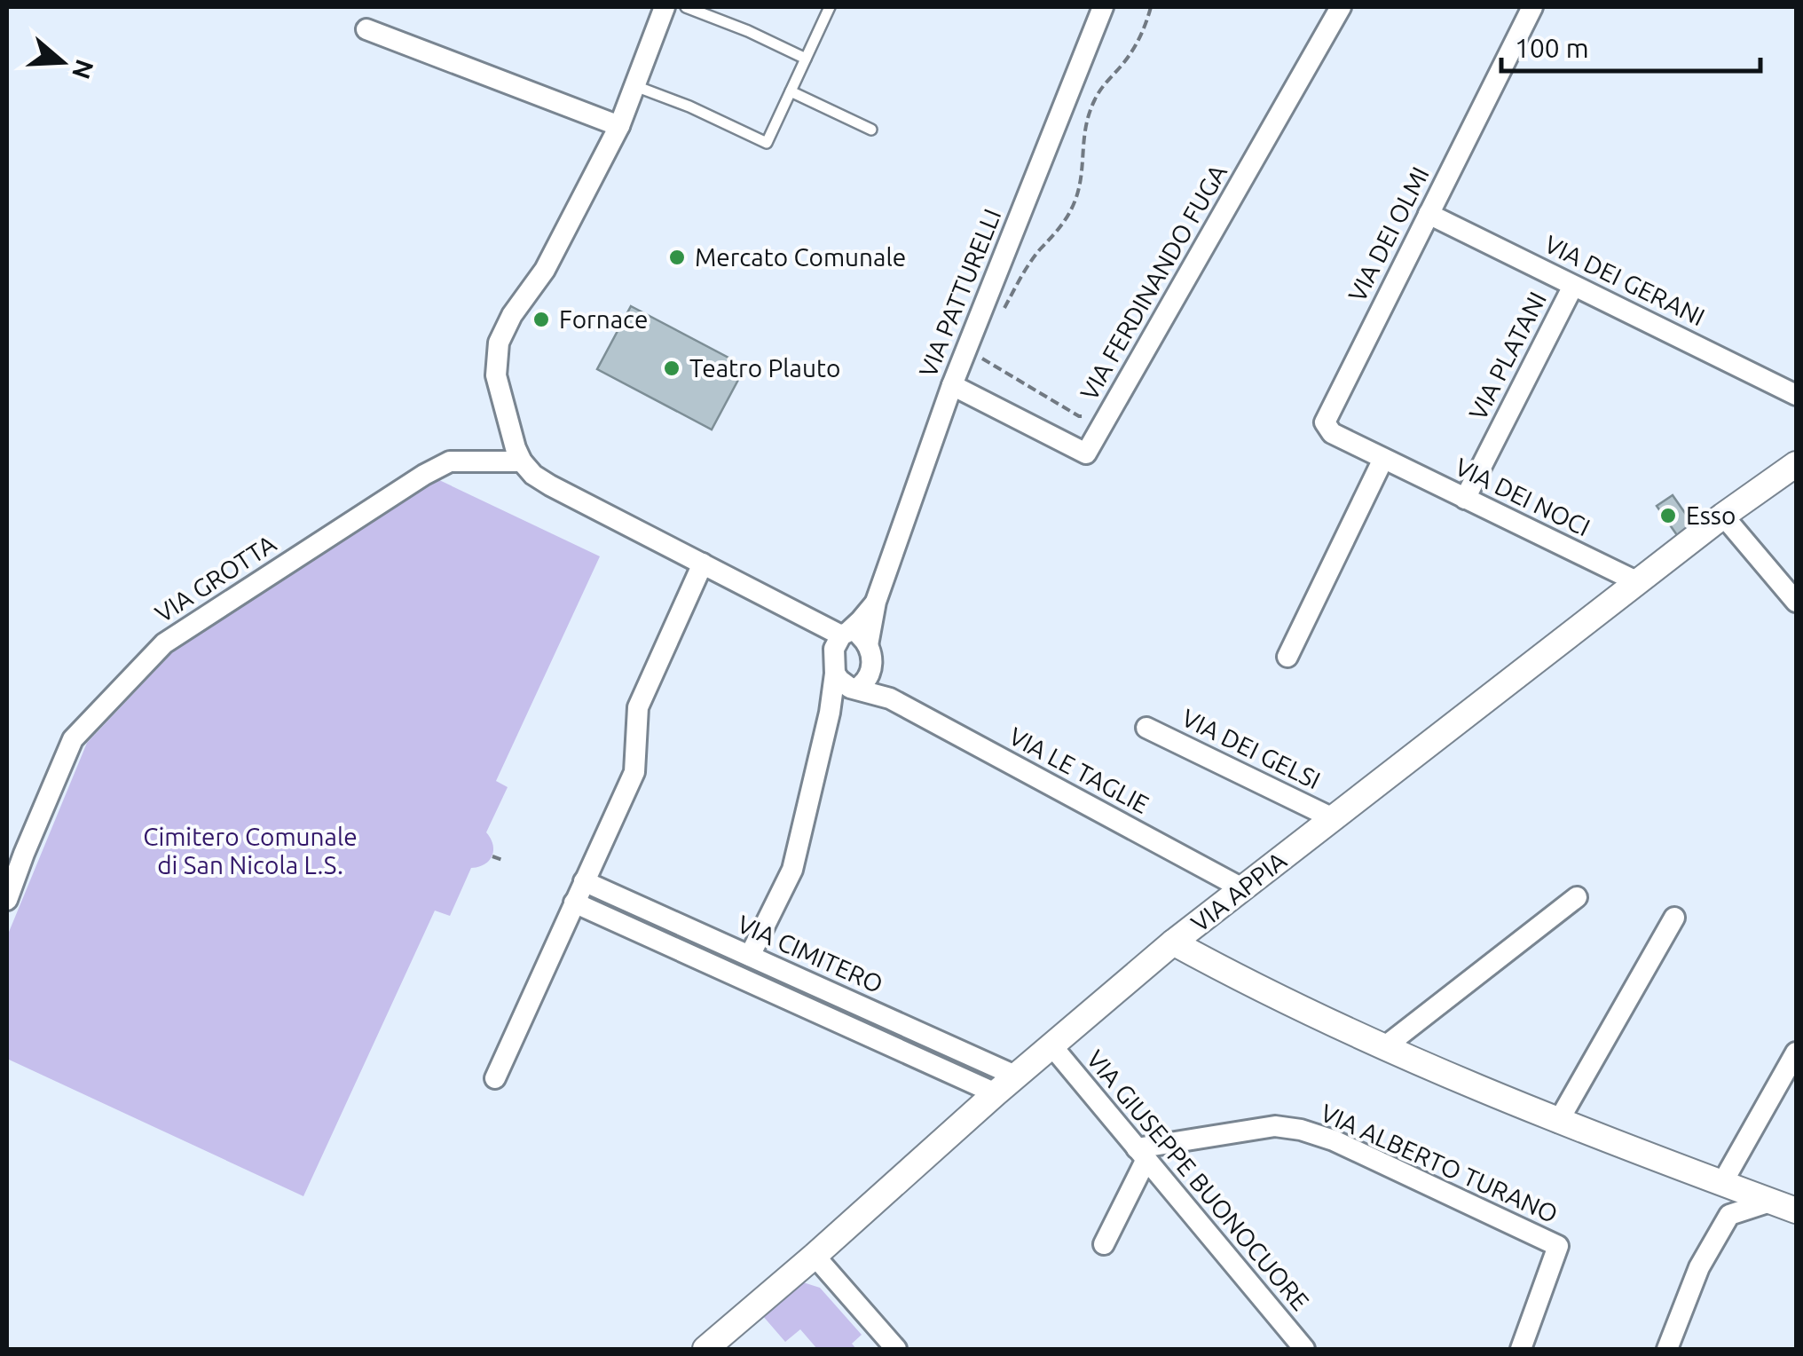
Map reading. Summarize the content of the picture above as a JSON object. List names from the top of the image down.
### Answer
{
  "streets": {
    "street": [
      "VIA DEI OLMI",
      "VIA DEI GERANI",
      "VIA FERDINANDO FUGA",
      "VIA PATTURELLI",
      "VIA PLATANI",
      "VIA DEI NOCI",
      "VIA GROTTA",
      "VIA DEI GELSI",
      "VIA LE TAGLIE",
      "VIA APPIA",
      "VIA CIMITERO",
      "VIA ALBERTO TURANO",
      "VIA GIUSEPPE BUONOCUORE"
    ]
  },
  "crossings": [
    ["VIA DEI OLMI", "VIA DEI GERANI"],
    ["VIA DEI OLMI", "VIA DEI NOCI"],
    ["VIA DEI GERANI", "VIA PLATANI"],
    ["VIA FERDINANDO FUGA", "VIA PATTURELLI"],
    ["VIA PATTURELLI", "VIA LE TAGLIE"],
    ["VIA PLATANI", "VIA DEI NOCI"],
    ["VIA DEI NOCI", "VIA APPIA"],
    ["VIA DEI GELSI", "VIA APPIA"],
    ["VIA LE TAGLIE", "VIA APPIA"],
    ["VIA APPIA", "VIA CIMITERO"],
    ["VIA APPIA", "VIA GIUSEPPE BUONOCUORE"],
    ["VIA ALBERTO TURANO", "VIA GIUSEPPE BUONOCUORE"]
  ],
  "parks": ["Cimitero Comunale di San Nicola L.S."],
  "places": [
    "Mercato Comunale",
    "Fornace",
    "Teatro Plauto",
    "Esso"
  ],
  "scale_bar": "100 m",
  "north": "right"
}
